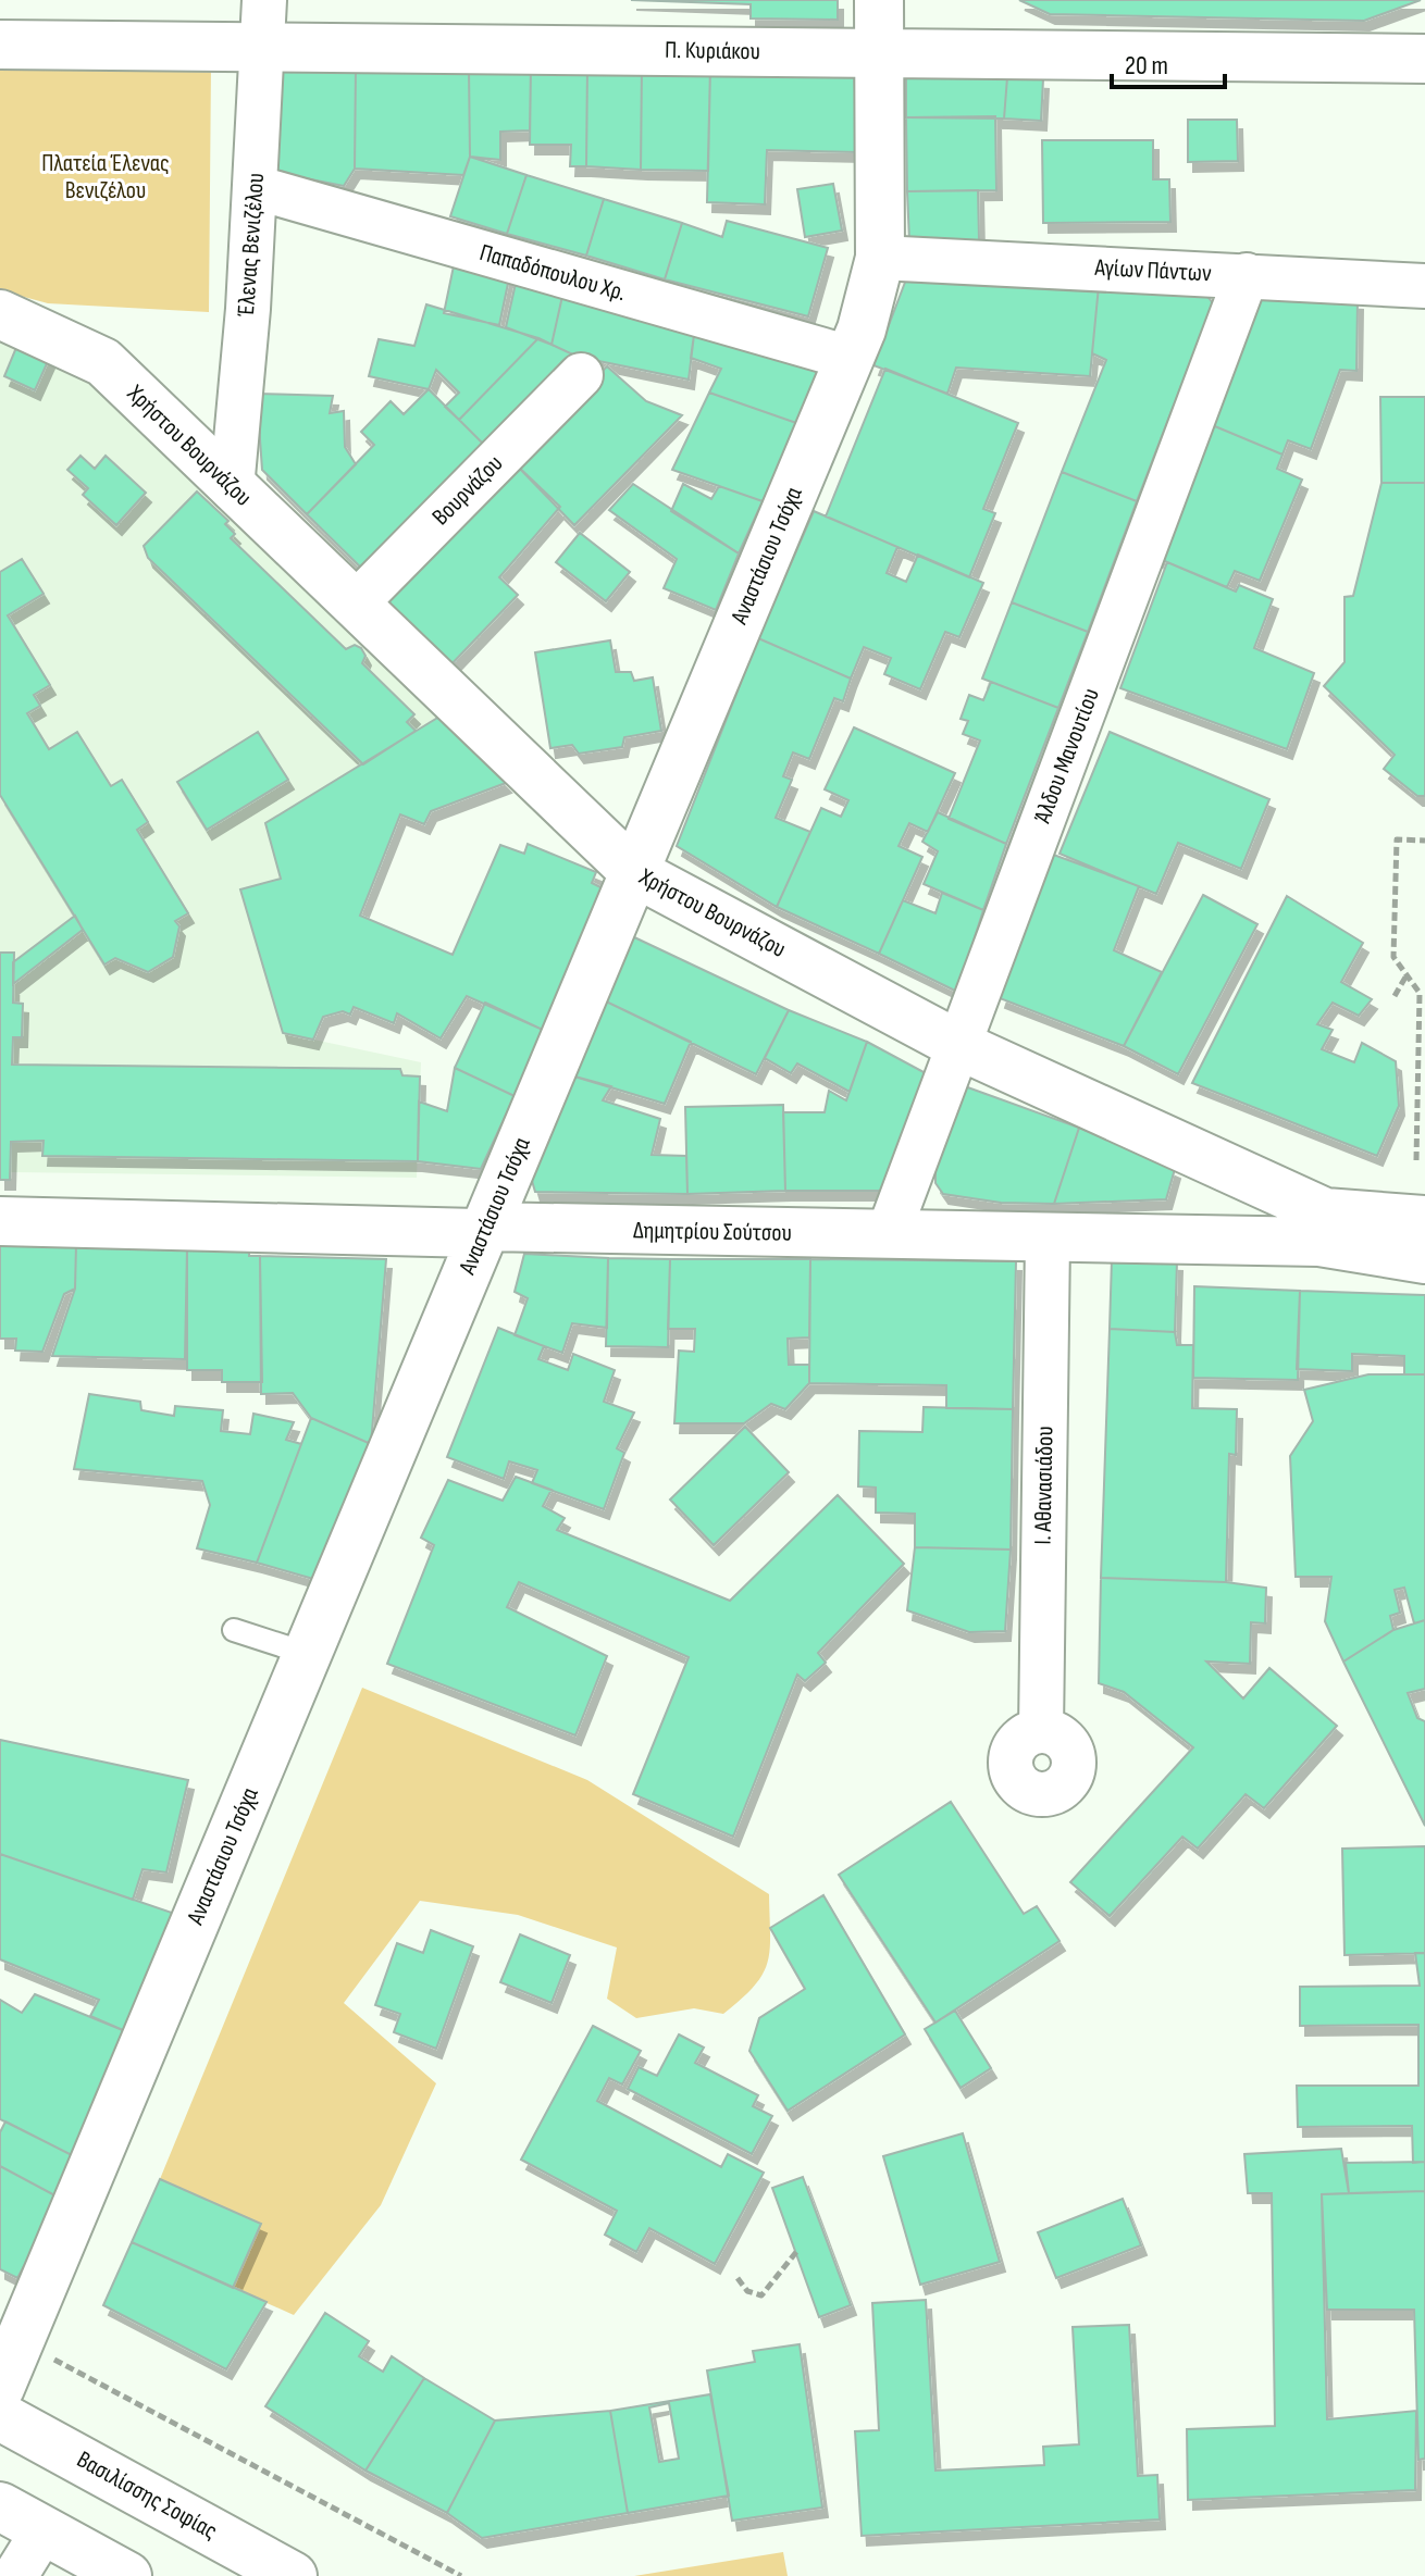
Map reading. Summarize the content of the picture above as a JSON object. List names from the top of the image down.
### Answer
{
  "streets": {
    "street": [
      "Π. Κυριάκου",
      "Έλενας Βενιζέλου",
      "Αγίων Πάντων",
      "Παπαδόπουλου Χρ.",
      "Χρήστου Βουρνάζου",
      "Βουρνάζου",
      "Αναστάσιου Τσόχα",
      "Άλδου Μανουτίου",
      "Δημητρίου Σούτσου",
      "Ι. Αθανασιάδου",
      "Βασιλίσσης Σοφίας"
    ]
  },
  "crossings": [
    ["Π. Κυριάκου", "Έλενας Βενιζέλου"],
    ["Π. Κυριάκου", "Αναστάσιου Τσόχα"],
    ["Έλενας Βενιζέλου", "Παπαδόπουλου Χρ."],
    ["Έλενας Βενιζέλου", "Χρήστου Βουρνάζου"],
    ["Αγίων Πάντων", "Αναστάσιου Τσόχα"],
    ["Αγίων Πάντων", "Άλδου Μανουτίου"],
    ["Παπαδόπουλου Χρ.", "Αναστάσιου Τσόχα"],
    ["Χρήστου Βουρνάζου", "Βουρνάζου"],
    ["Χρήστου Βουρνάζου", "Αναστάσιου Τσόχα"],
    ["Χρήστου Βουρνάζου", "Άλδου Μανουτίου"],
    ["Αναστάσιου Τσόχα", "Δημητρίου Σούτσου"],
    ["Άλδου Μανουτίου", "Δημητρίου Σούτσου"],
    ["Δημητρίου Σούτσου", "Ι. Αθανασιάδου"]
  ],
  "parks": ["Πλατεία Έλενας Βενιζέλου"],
  "scale_bar": "20 m"
}
